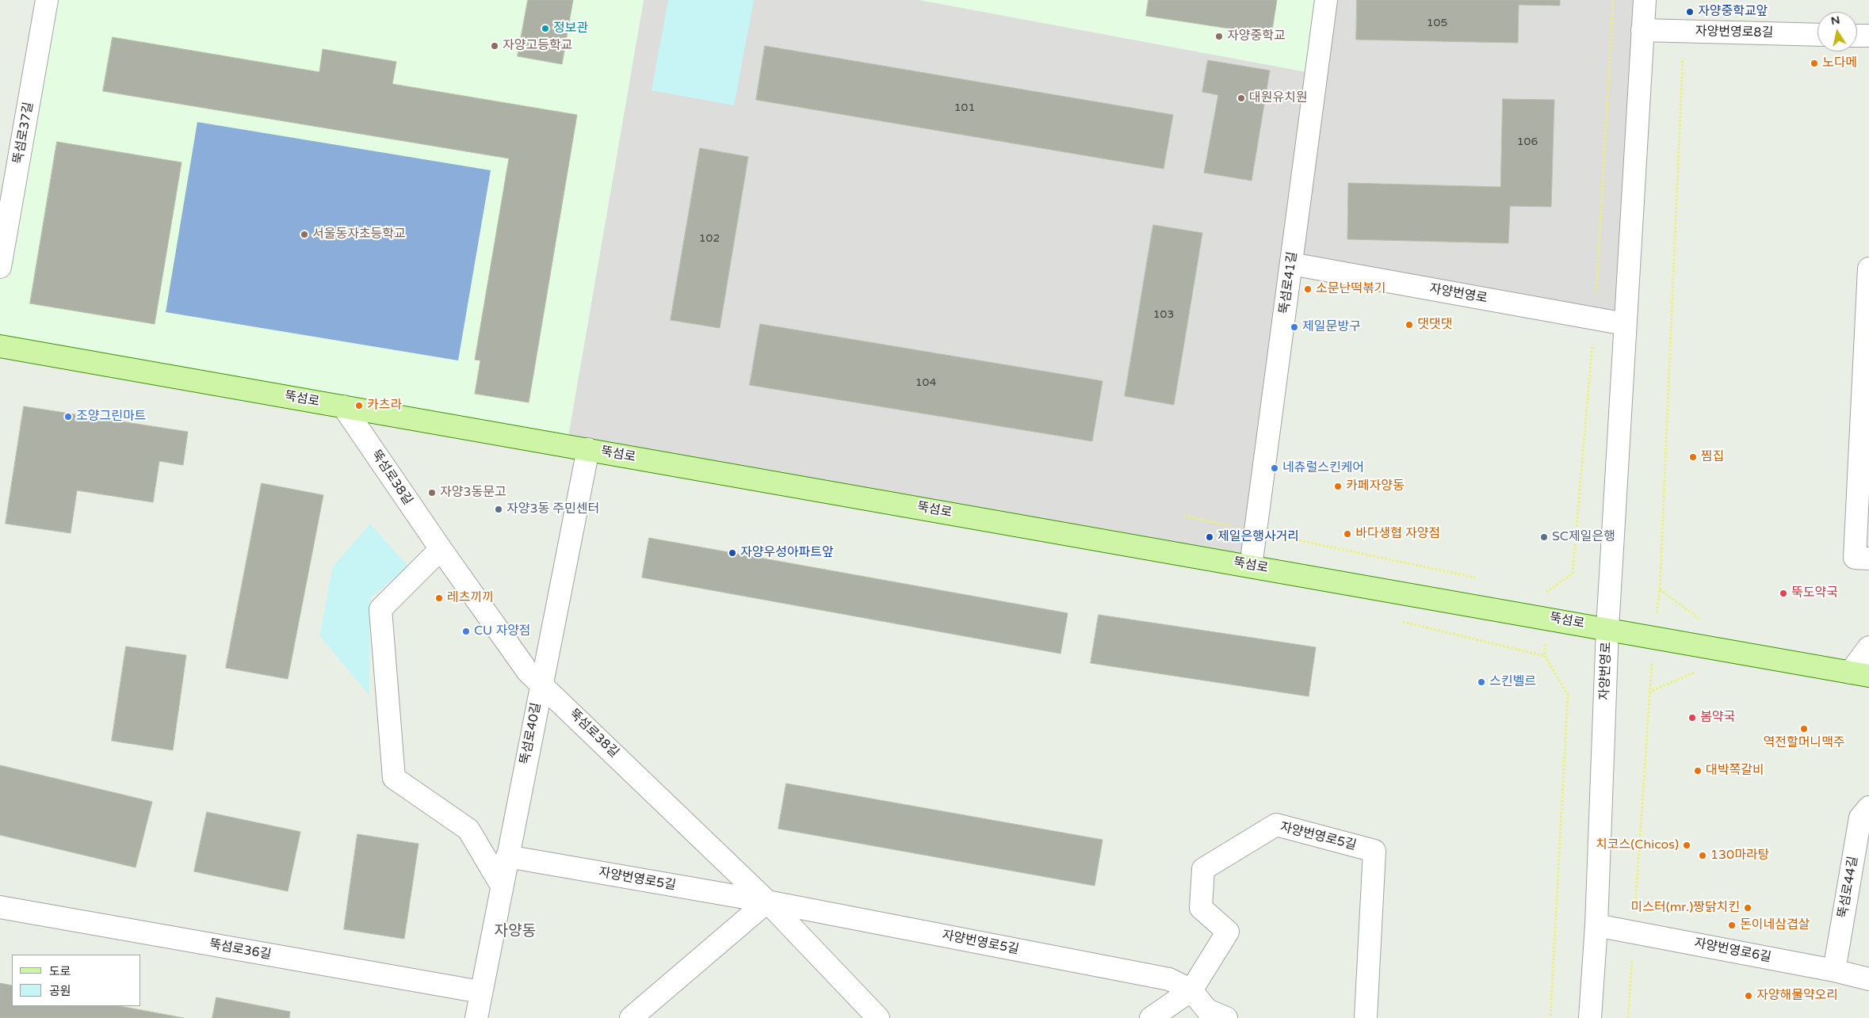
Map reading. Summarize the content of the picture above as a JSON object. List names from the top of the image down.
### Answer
{
  "streets": {
    "main road": ["뚝섬로"],
    "street": [
      "자양번영로8길",
      "뚝섬로37길",
      "뚝섬로41길",
      "자양번영로",
      "뚝섬로38길",
      "뚝섬로40길",
      "자양번영로5길",
      "뚝섬로44길",
      "뚝섬로36길",
      "자양번영로6길"
    ]
  },
  "crossings": [
    ["자양번영로8길", "자양번영로"],
    ["뚝섬로41길", "자양번영로"],
    ["뚝섬로41길", "뚝섬로"],
    ["자양번영로", "뚝섬로"],
    ["자양번영로", "자양번영로6길"],
    ["뚝섬로", "뚝섬로38길"],
    ["뚝섬로", "뚝섬로40길"],
    ["뚝섬로38길", "뚝섬로40길"],
    ["뚝섬로38길", "자양번영로5길"],
    ["뚝섬로40길", "자양번영로5길"],
    ["뚝섬로40길", "뚝섬로36길"],
    ["뚝섬로44길", "자양번영로6길"]
  ],
  "districts": ["자양동"],
  "places": [
    "자양중학교앞",
    "정보관",
    "자양중학교",
    "자양고등학교",
    "노다메",
    "대원유치원",
    "서울동자초등학교",
    "소문난떡볶기",
    "댓댓댓",
    "제일문방구",
    "카츠라",
    "조양그린마트",
    "찜집",
    "네츄럴스킨케어",
    "카페자양동",
    "자양3동문고",
    "자양3동 주민센터",
    "바다생협 자양점",
    "제일은행사거리",
    "SC제일은행",
    "자양우성아파트앞",
    "뚝도약국",
    "레츠끼끼",
    "CU 자양점",
    "스킨벨르",
    "봄약국",
    "역전할머니맥주",
    "대박쪽갈비",
    "치코스(Chicos)",
    "130마라탕",
    "미스터(mr.)짱닭치킨",
    "돈이네삼겹살",
    "자양해물약오리"
  ],
  "house_numbers": [
    "105",
    "101",
    "106",
    "102",
    "103",
    "104"
  ],
  "legend": ["도로", "공원"],
  "north": "top"
}
